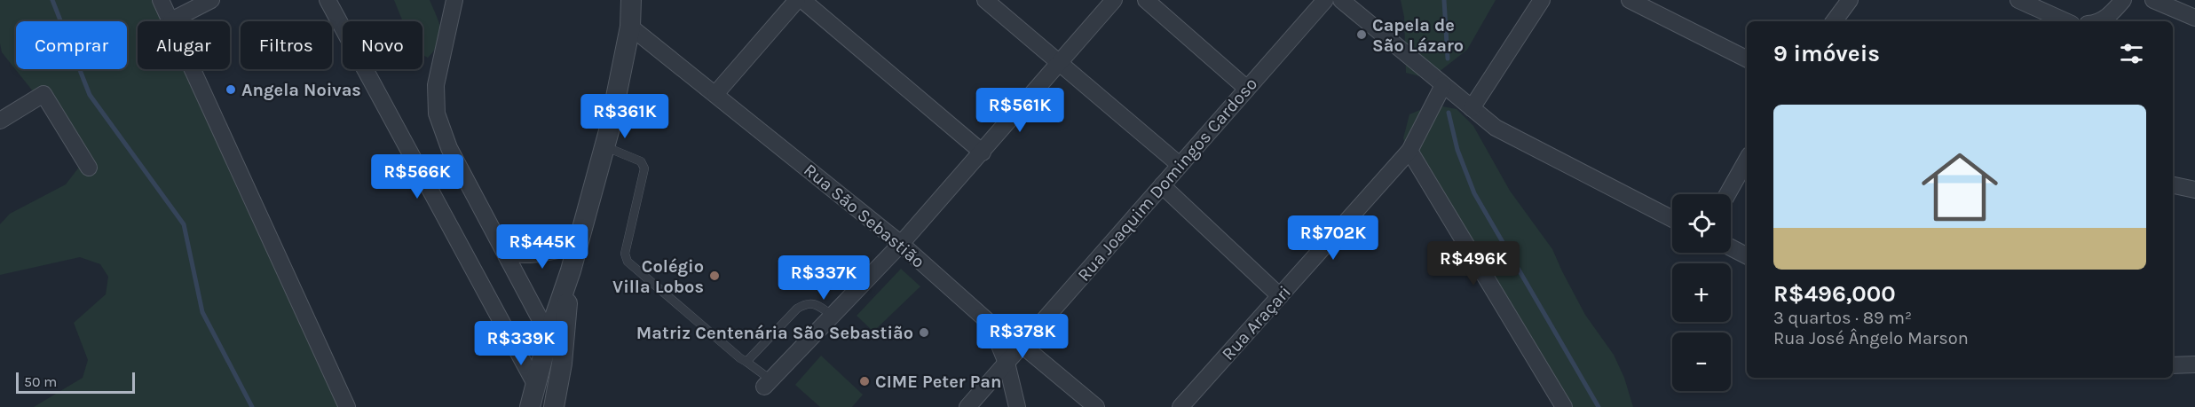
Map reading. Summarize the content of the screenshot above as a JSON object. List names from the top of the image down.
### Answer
{
  "streets": {
    "street": ["Rua Joaquim Domingos Cardoso", "Rua São Sebastião", "Rua Araçari"]
  },
  "crossings": [
    ["Rua Joaquim Domingos Cardoso", "Rua São Sebastião"]
  ],
  "places": [
    "Capela de São Lázaro",
    "Angela Noivas",
    "Colégio Villa Lobos",
    "Matriz Centenária São Sebastião",
    "CIME Peter Pan"
  ],
  "scale_bar": "50 m",
  "page": {
    "chip": [
      "Comprar",
      "Alugar",
      "Filtros",
      "Novo"
    ],
    "heading": "9 imóveis",
    "list": [
      {
        "name": "R$496,000",
        "note": "3 quartos · 89 m² · Rua José Ângelo Marson"
      }
    ],
    "price": [
      "R$561K",
      "R$361K",
      "R$566K",
      "R$702K",
      "R$445K",
      "R$496K",
      "R$337K",
      "R$378K",
      "R$339K"
    ],
    "map_buttons": ["+", "−"],
    "scale": "50 m"
  }
}
